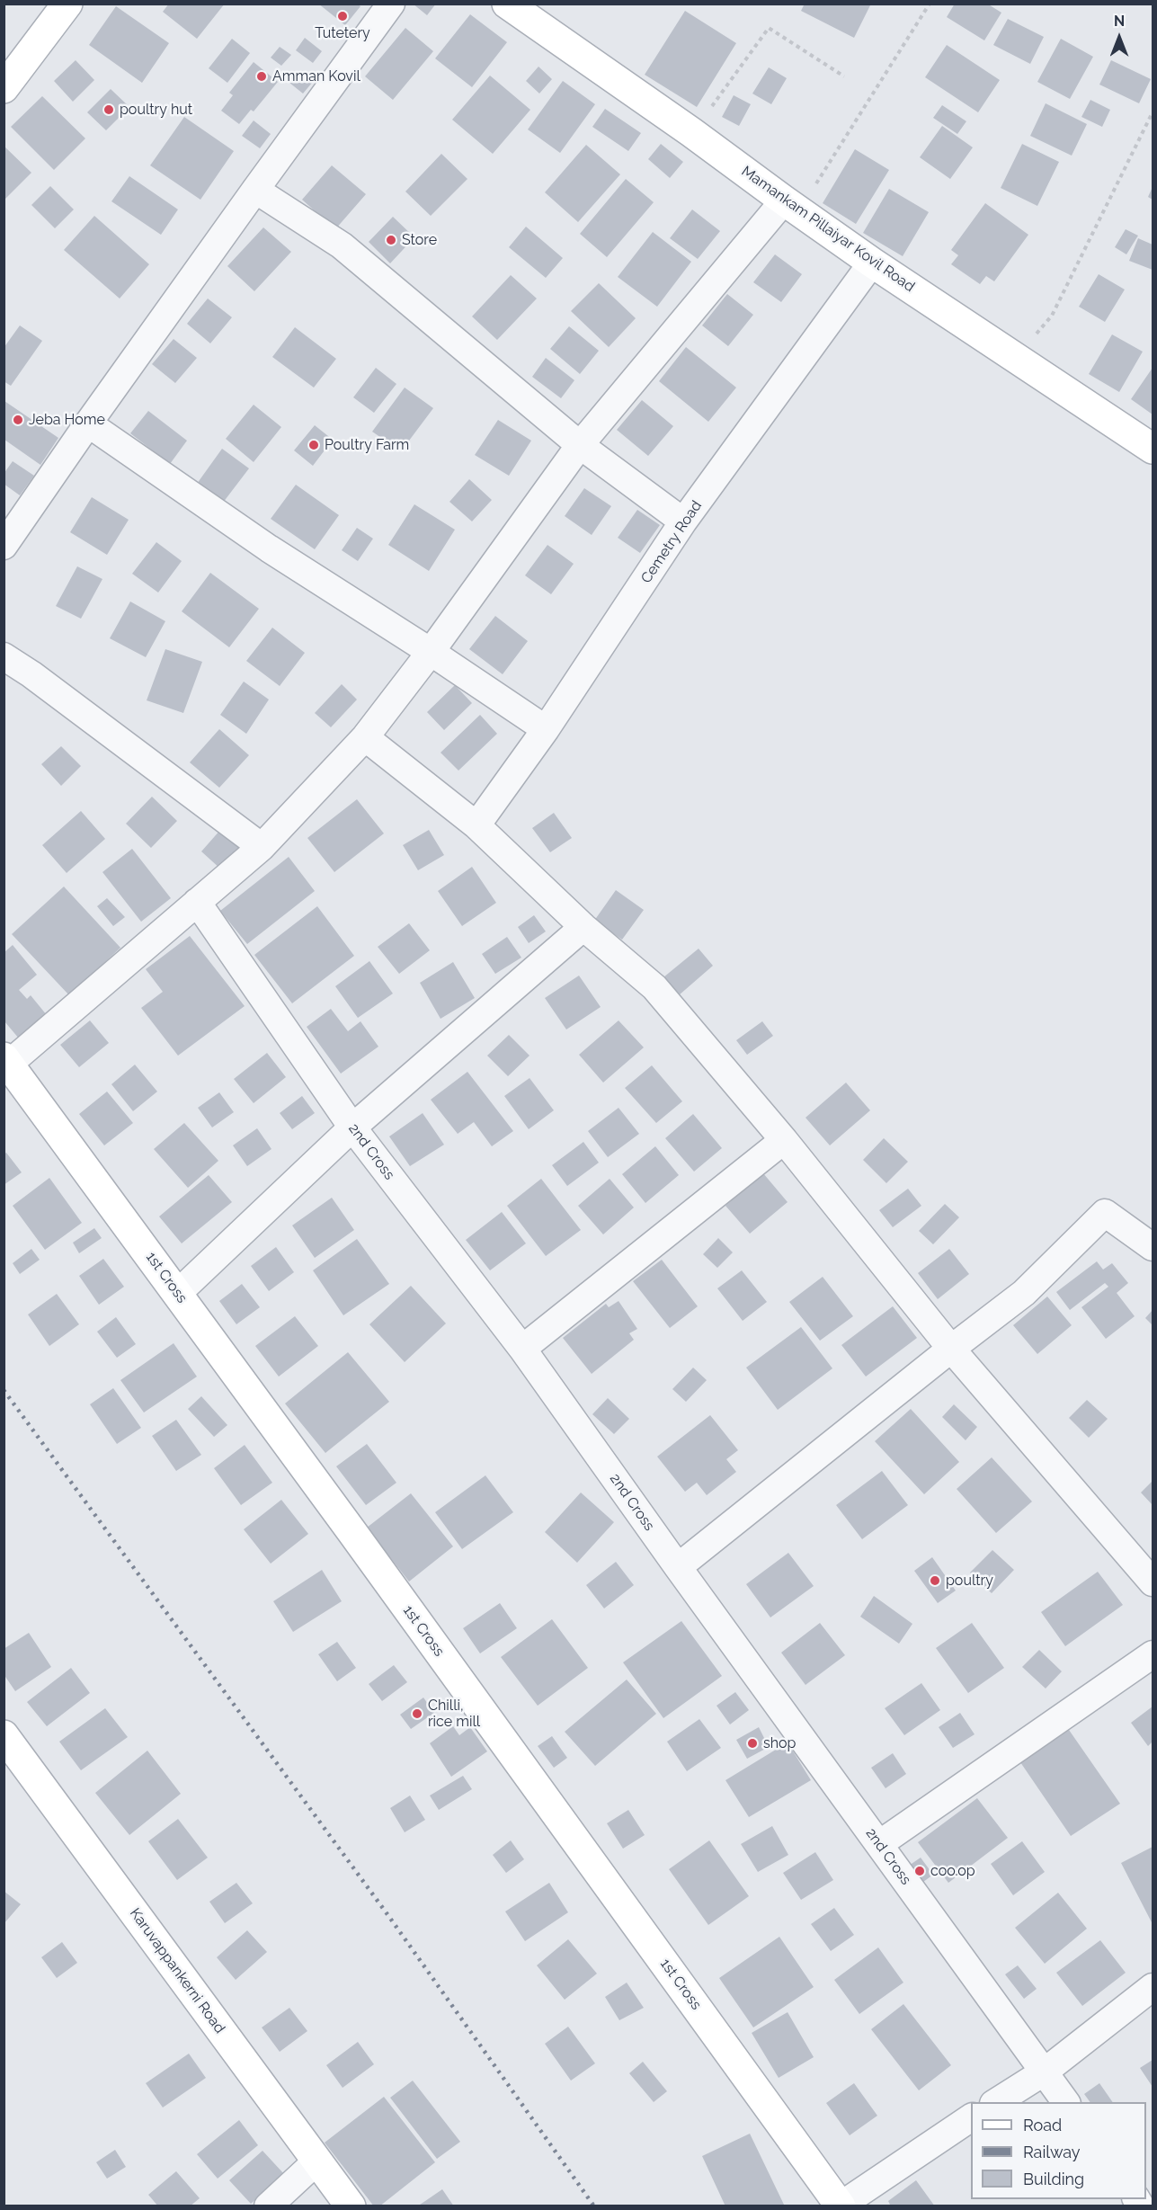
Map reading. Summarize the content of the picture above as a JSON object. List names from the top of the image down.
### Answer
{
  "streets": {
    "street": [
      "Mamankam Pillaiyar Kovil Road",
      "Cemetry Road",
      "2nd Cross",
      "1st Cross",
      "Karuvappankerni Road"
    ]
  },
  "crossings": [
    ["Mamankam Pillaiyar Kovil Road", "Cemetry Road"]
  ],
  "places": [
    "Tutetery",
    "Amman Kovil",
    "poultry hut",
    "Store",
    "Jeba Home",
    "Poultry Farm",
    "poultry",
    "Chilli, rice mill",
    "shop",
    "coo.op"
  ],
  "legend": ["Road", "Railway", "Building"],
  "north": "top"
}
